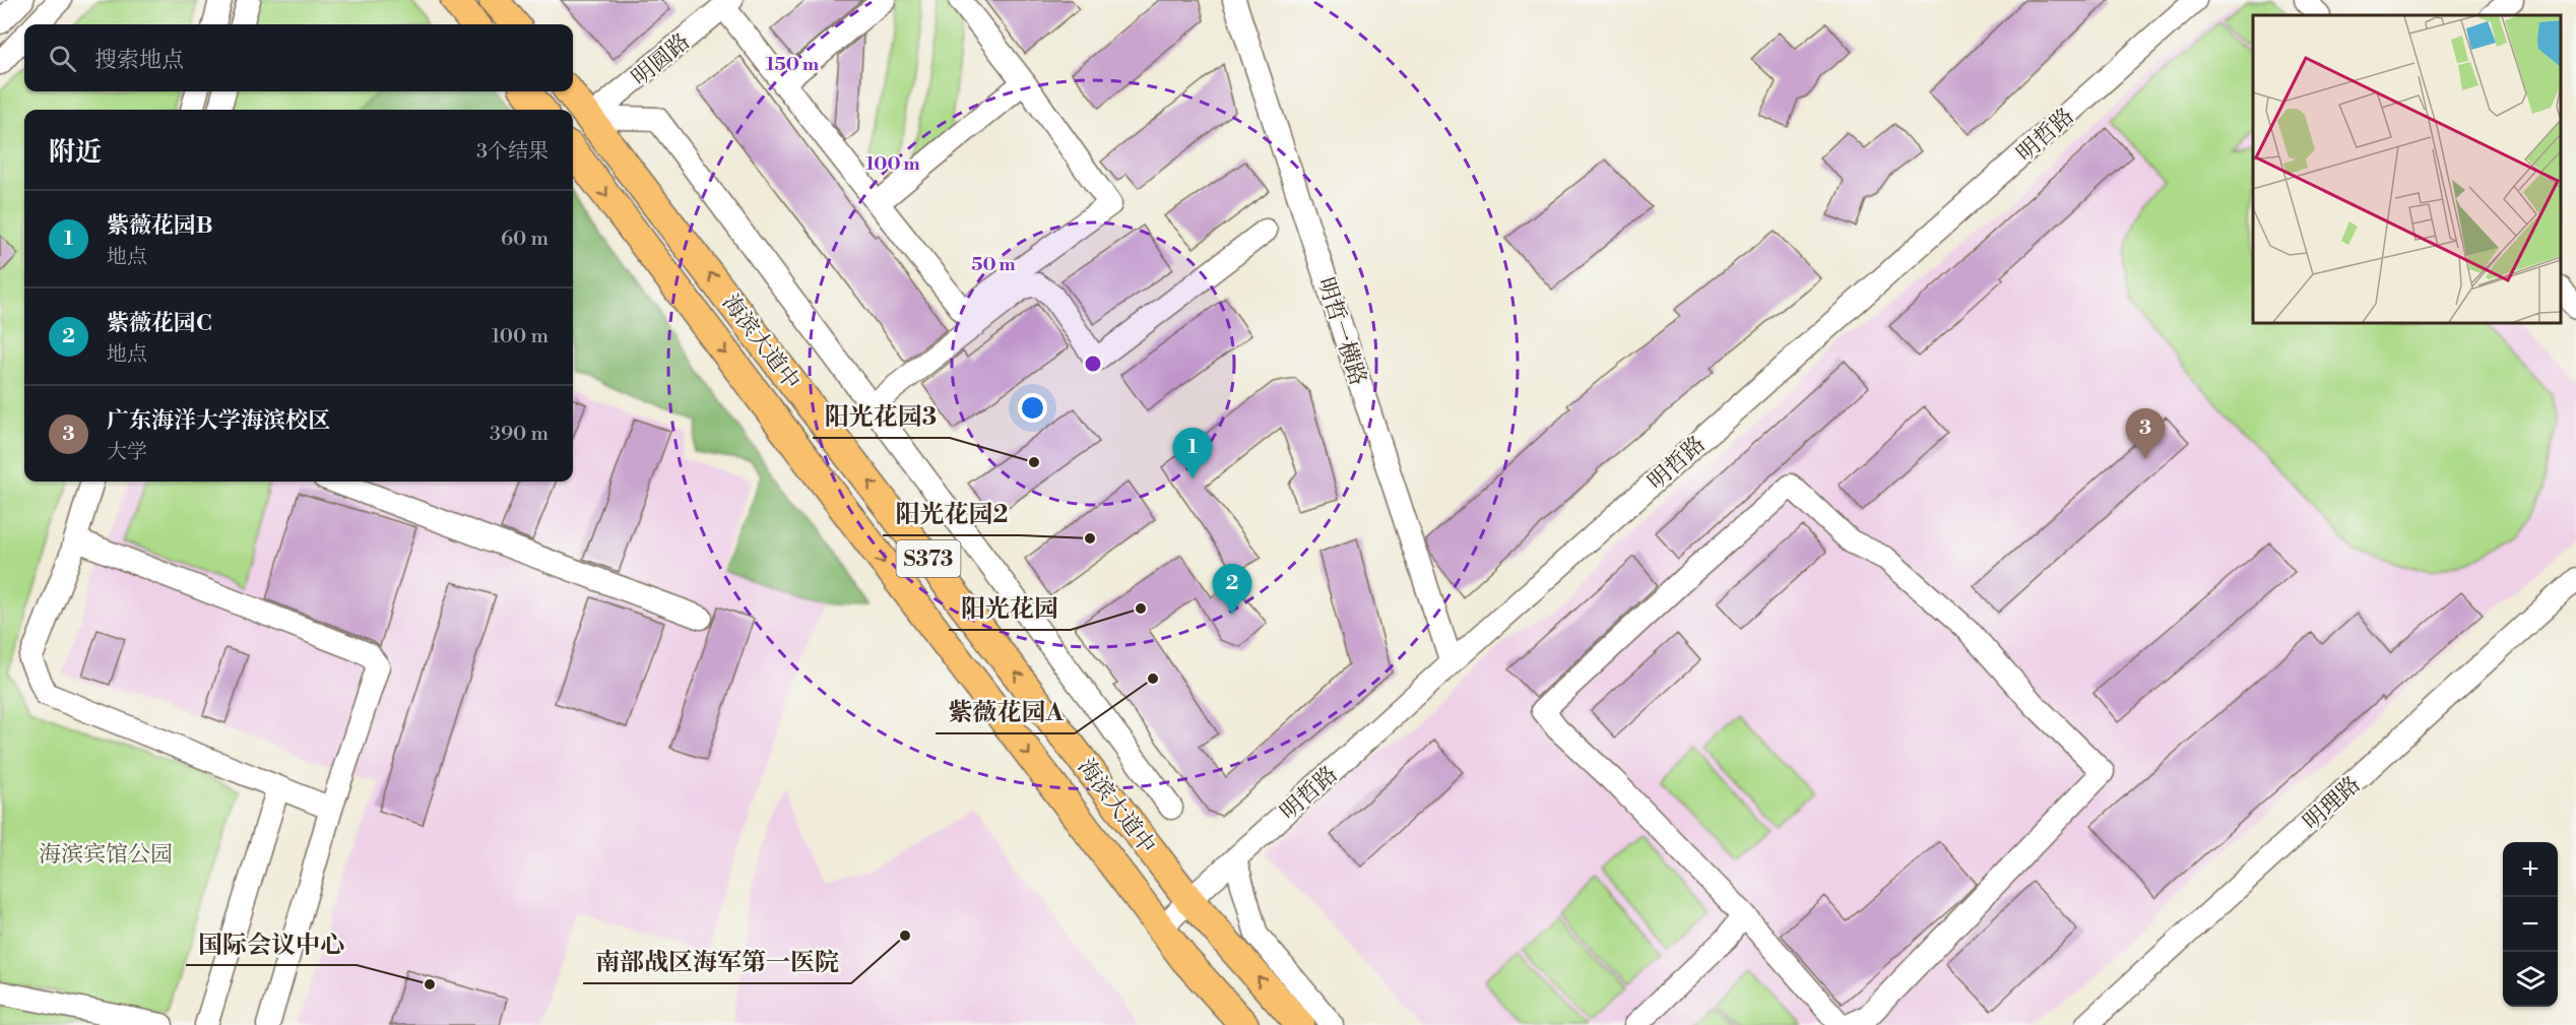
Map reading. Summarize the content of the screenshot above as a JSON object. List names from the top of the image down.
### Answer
{
  "streets": {
    "main road": ["海滨大道中", "S373"],
    "street": [
      "明圆路",
      "明哲路",
      "明哲一横路",
      "明理路"
    ]
  },
  "crossings": [
    ["明圆路", "海滨大道中"],
    ["明哲路", "明哲一横路"],
    ["明哲路", "海滨大道中"]
  ],
  "parks": ["海滨宾馆公园"],
  "places": [
    "阳光花园3",
    "阳光花园2",
    "阳光花园",
    "紫薇花园A",
    "南部战区海军第一医院",
    "国际会议中心"
  ],
  "page": {
    "search": "搜索地点",
    "heading": ["附近", "3个结果"],
    "list": [
      {
        "mark": "1",
        "name": "紫薇花园B",
        "note": "地点",
        "value": "60 m"
      },
      {
        "mark": "2",
        "name": "紫薇花园C",
        "note": "地点",
        "value": "100 m"
      },
      {
        "mark": "3",
        "name": "广东海洋大学海滨校区",
        "note": "大学",
        "value": "390 m"
      }
    ],
    "pins": ["3", "1", "2"],
    "map_buttons": ["+", "−"]
  },
  "rings": ["150 m", "100 m", "50 m"]
}
